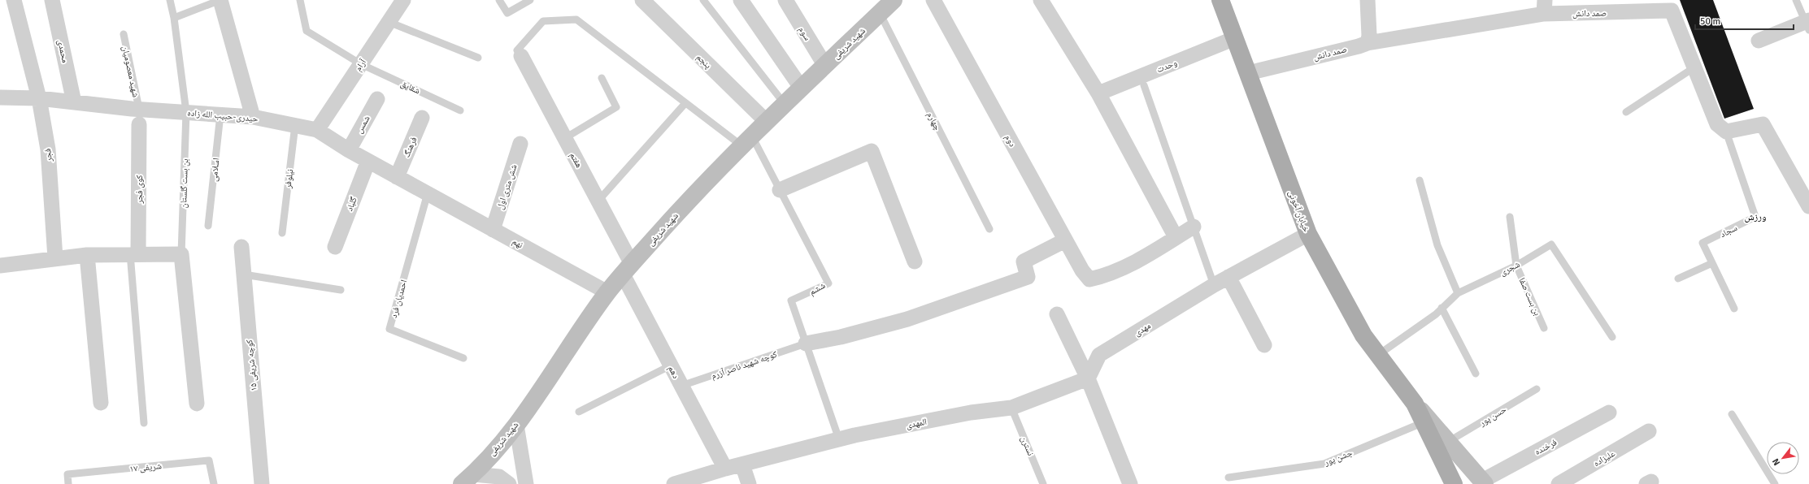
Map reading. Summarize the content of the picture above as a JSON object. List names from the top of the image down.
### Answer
{
  "streets": {
    "main road": ["شهید شریفی", "خیابان آخونی"],
    "street": [
      "صمد دانش",
      "سوم",
      "محمدی",
      "پنجم",
      "آرام",
      "وحدت",
      "حیدری-حبیب الله زاده",
      "شمس",
      "دوم",
      "فرهنگ",
      "فجر",
      "هفتم",
      "شش متری اول",
      "کوی فجر",
      "گلباد",
      "نهم",
      "مهدی",
      "کوچه شریفی ۱۵",
      "دهم",
      "المهدی",
      "فرخنده",
      "علیزاده"
    ],
    "lane": [
      "شهید معصومیان",
      "شقایق",
      "چهارم",
      "اسلامی",
      "نیلوفر",
      "بن بست گلستان",
      "سجاد",
      "شجری",
      "ششم",
      "بن بست صفا",
      "احمدیان فرد",
      "کوچه شهید ناصر آزرم",
      "حسن پور",
      "نسترن",
      "جشن پور",
      "شریفی ۱۷"
    ]
  },
  "crossings": [
    ["صمد دانش", "خیابان آخونی"],
    ["صمد دانش", "سجاد"],
    ["سوم", "شهید شریفی"],
    ["شهید شریفی", "پنجم"],
    ["شهید شریفی", "چهارم"],
    ["شهید شریفی", "هفتم"],
    ["شهید شریفی", "نهم"],
    ["شهید شریفی", "ششم"],
    ["شهید شریفی", "دهم"],
    ["محمدی", "حیدری-حبیب الله زاده"],
    ["آرام", "شقایق"],
    ["آرام", "حیدری-حبیب الله زاده"],
    ["وحدت", "خیابان آخونی"],
    ["شهید معصومیان", "حیدری-حبیب الله زاده"],
    ["حیدری-حبیب الله زاده", "شمس"],
    ["حیدری-حبیب الله زاده", "فرهنگ"],
    ["حیدری-حبیب الله زاده", "فجر"],
    ["حیدری-حبیب الله زاده", "اسلامی"],
    ["حیدری-حبیب الله زاده", "نیلوفر"],
    ["حیدری-حبیب الله زاده", "بن بست گلستان"],
    ["حیدری-حبیب الله زاده", "گلباد"],
    ["حیدری-حبیب الله زاده", "نهم"],
    ["حیدری-حبیب الله زاده", "احمدیان فرد"],
    ["هفتم", "دهم"],
    ["شش متری اول", "نهم"],
    ["خیابان آخونی", "شجری"],
    ["خیابان آخونی", "مهدی"],
    ["خیابان آخونی", "جشن پور"],
    ["نهم", "احمدیان فرد"],
    ["شجری", "بن بست صفا"],
    ["ششم", "کوچه شهید ناصر آزرم"],
    ["ششم", "المهدی"],
    ["مهدی", "المهدی"],
    ["کوچه شهید ناصر آزرم", "دهم"],
    ["دهم", "المهدی"],
    ["المهدی", "نسترن"]
  ],
  "districts": ["ورزش"],
  "scale_bar": "50 m",
  "north": "bottom left"
}
